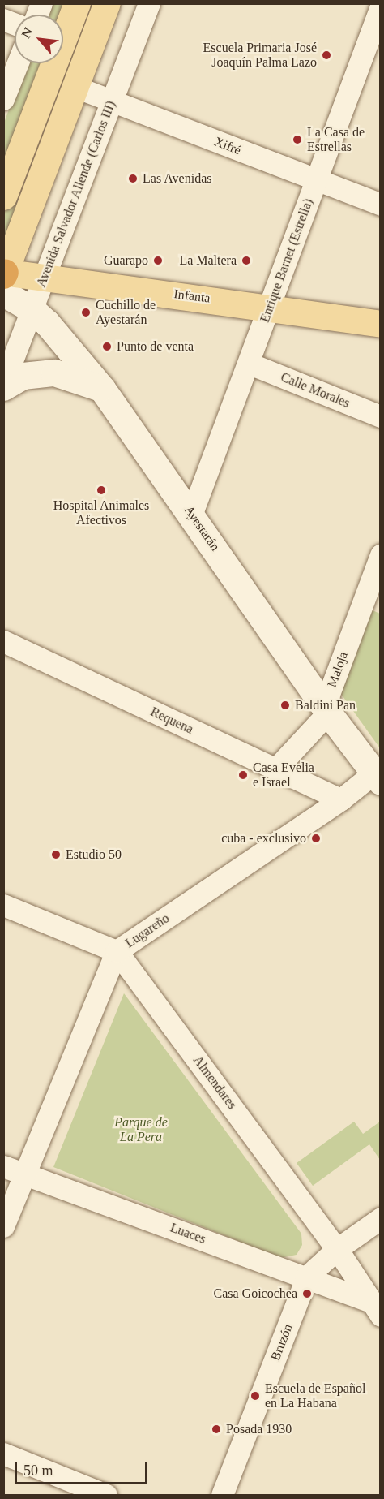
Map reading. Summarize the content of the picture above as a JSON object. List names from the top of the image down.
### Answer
{
  "streets": {
    "main road": ["Infanta", "Ayestarán"],
    "street": [
      "Xifré",
      "Avenida Salvador Allende (Carlos III)",
      "Enrique Barnet (Estrella)",
      "Calle Morales",
      "Maloja",
      "Requena",
      "Lugareño",
      "Almendares",
      "Luaces",
      "Bruzón"
    ]
  },
  "crossings": [
    ["Xifré", "Avenida Salvador Allende (Carlos III)"],
    ["Xifré", "Enrique Barnet (Estrella)"],
    ["Avenida Salvador Allende (Carlos III)", "Infanta"],
    ["Avenida Salvador Allende (Carlos III)", "Ayestarán"],
    ["Enrique Barnet (Estrella)", "Infanta"],
    ["Enrique Barnet (Estrella)", "Calle Morales"],
    ["Enrique Barnet (Estrella)", "Ayestarán"],
    ["Infanta", "Ayestarán"],
    ["Ayestarán", "Maloja"],
    ["Ayestarán", "Lugareño"],
    ["Requena", "Lugareño"],
    ["Lugareño", "Almendares"],
    ["Lugareño", "Luaces"],
    ["Almendares", "Luaces"],
    ["Almendares", "Bruzón"],
    ["Luaces", "Bruzón"]
  ],
  "parks": ["Parque de La Pera"],
  "places": [
    "Escuela Primaria José Joaquín Palma Lazo",
    "La Casa de Estrellas",
    "Las Avenidas",
    "Guarapo",
    "La Maltera",
    "Cuchillo de Ayestarán",
    "Punto de venta",
    "Hospital Animales Afectivos",
    "Baldini Pan",
    "Casa Evelia e Israel",
    "cuba - exclusivo",
    "Estudio 50",
    "Casa Goicochea",
    "Escuela de Español en La Habana",
    "Posada 1930"
  ],
  "scale_bar": "50 m",
  "north": "top left"
}
